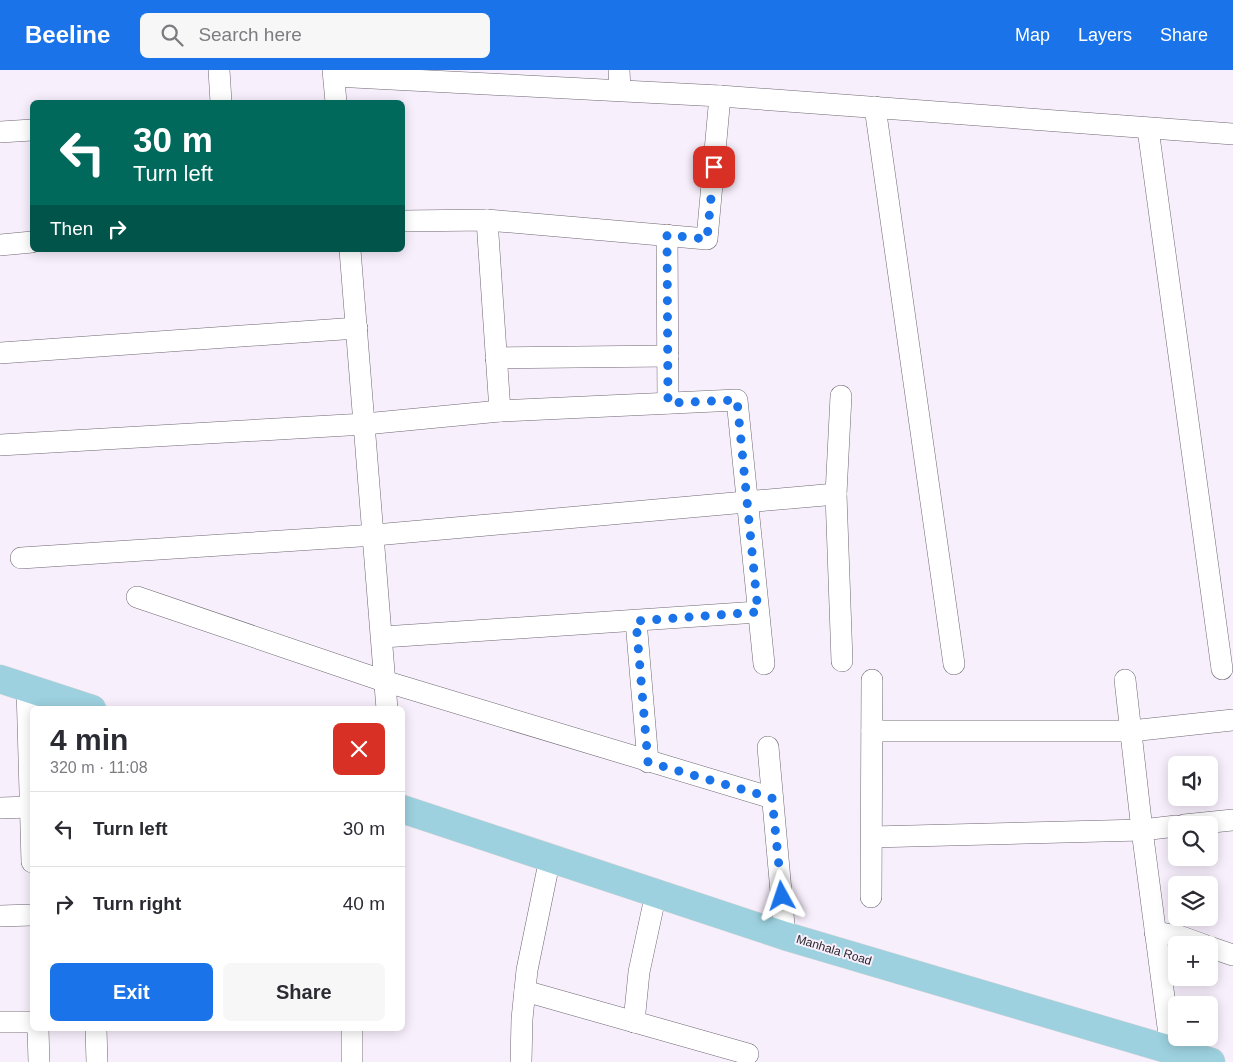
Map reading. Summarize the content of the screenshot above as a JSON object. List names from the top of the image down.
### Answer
{
  "streets": {
    "main road": ["Manhala Road"]
  },
  "page": {
    "header": "Beeline",
    "search": "Search here",
    "nav": ["Map", "Layers", "Share"],
    "turn": ["30 m", "Turn left"],
    "then": "Then",
    "heading": ["4 min", "320 m · 11:08"],
    "map_buttons": ["+", "−"],
    "list": [
      {
        "name": "Turn left",
        "value": "30 m"
      },
      {
        "name": "Turn right",
        "value": "40 m"
      }
    ],
    "buttons": ["Exit", "Share"]
  }
}
